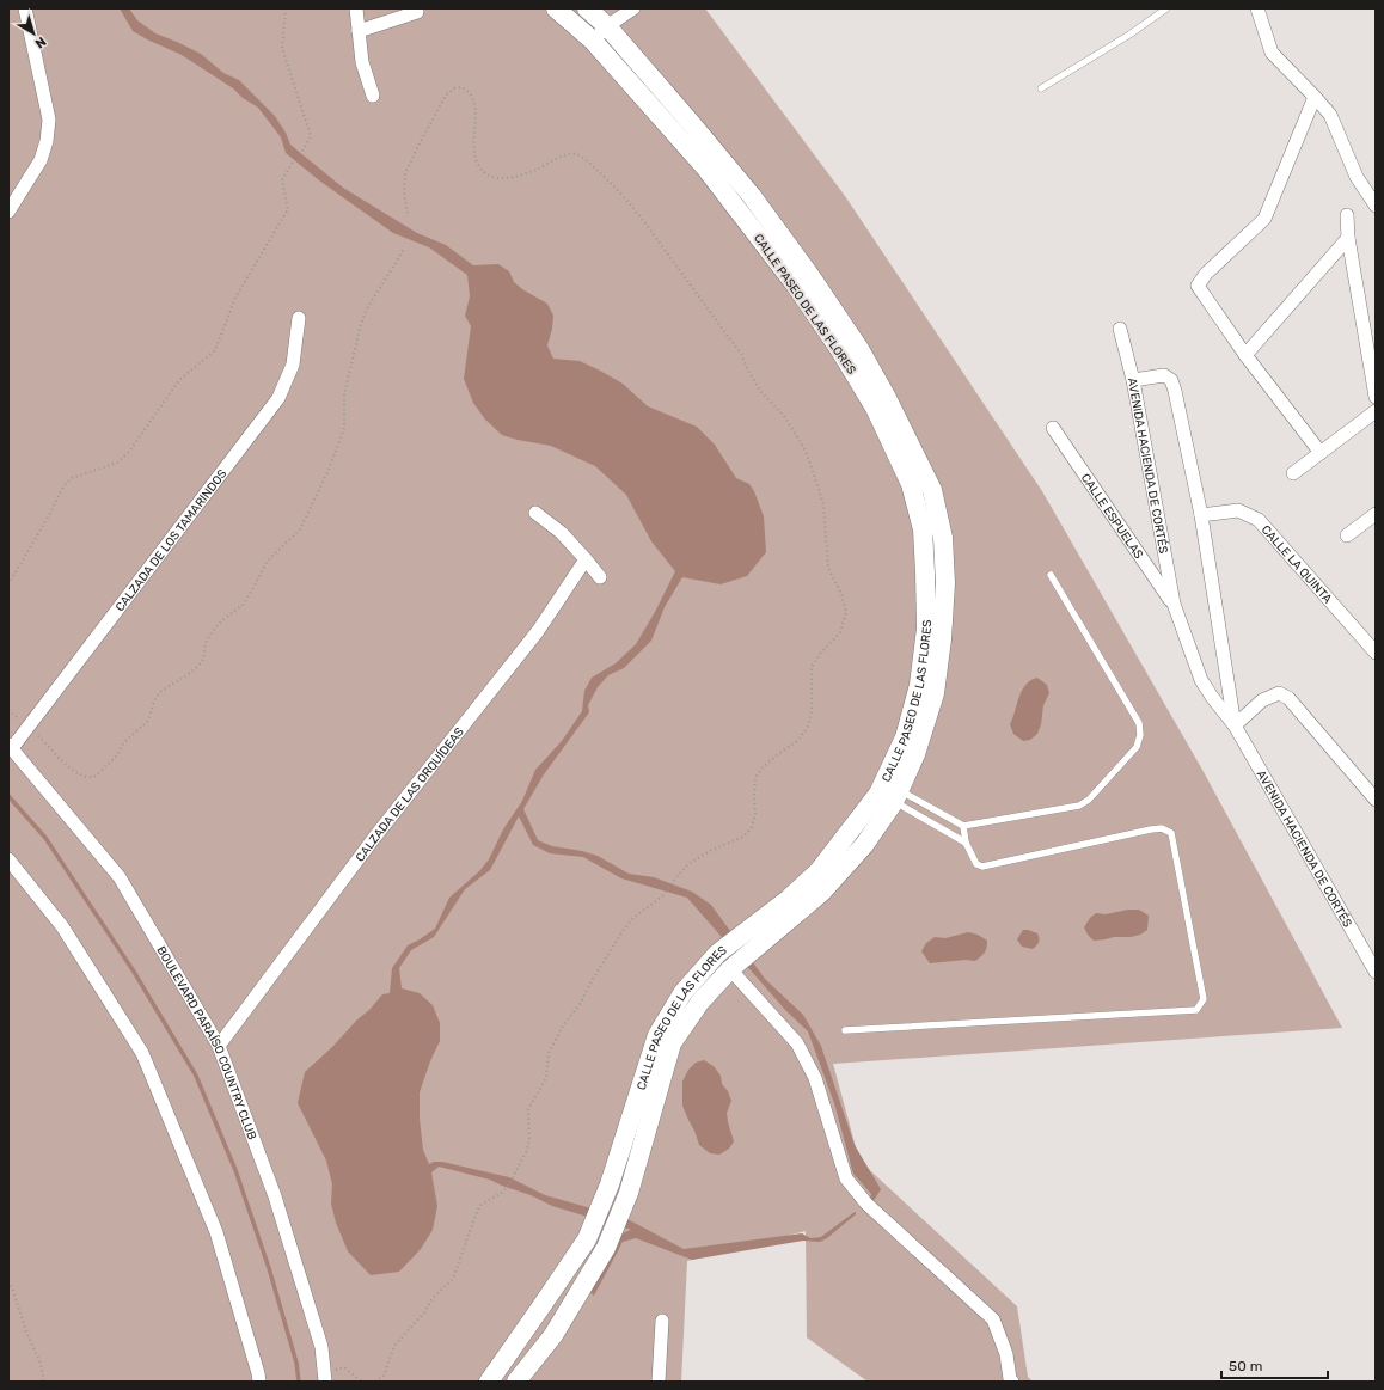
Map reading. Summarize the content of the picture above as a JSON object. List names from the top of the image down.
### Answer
{
  "streets": {
    "street": [
      "CALLE PASEO DE LAS FLORES",
      "AVENIDA HACIENDA DE CORTÉS",
      "CALLE ESPUELAS",
      "CALZADA DE LOS TAMARINDOS",
      "CALLE LA QUINTA",
      "CALZADA DE LAS ORQUÍDEAS",
      "BOULEVARD PARAÍSO COUNTRY CLUB"
    ]
  },
  "crossings": [
    ["AVENIDA HACIENDA DE CORTÉS", "CALLE ESPUELAS"],
    ["AVENIDA HACIENDA DE CORTÉS", "CALLE LA QUINTA"],
    ["CALZADA DE LOS TAMARINDOS", "BOULEVARD PARAÍSO COUNTRY CLUB"],
    ["CALZADA DE LAS ORQUÍDEAS", "BOULEVARD PARAÍSO COUNTRY CLUB"]
  ],
  "scale_bar": "50 m",
  "north": "bottom right"
}
